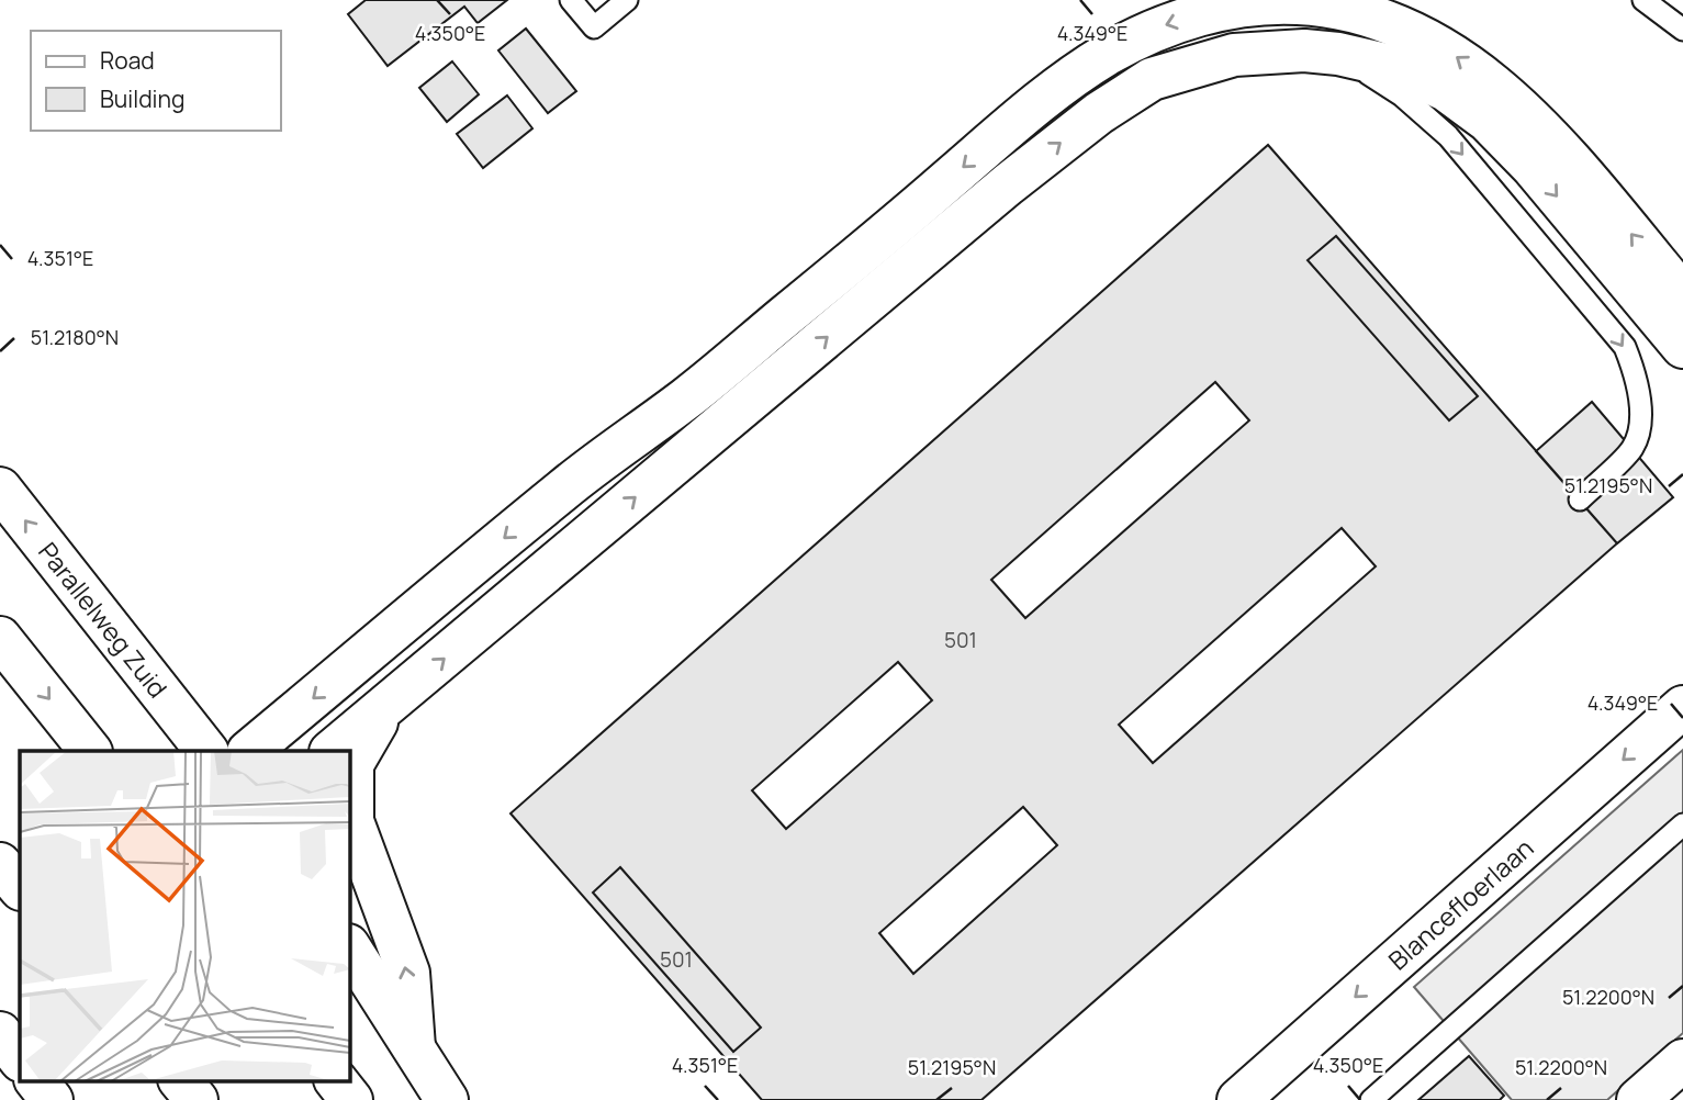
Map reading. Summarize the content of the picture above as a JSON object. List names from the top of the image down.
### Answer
{
  "streets": {
    "main road": ["Parallelweg Zuid", "Blancefloerlaan"]
  },
  "one_way": ["Blancefloerlaan"],
  "house_numbers": ["501", "501"],
  "legend": ["Road", "Building"],
  "coordinates": [
    "4.349°E",
    "4.350°E",
    "4.351°E",
    "51.2180°N",
    "51.2195°N",
    "51.2200°N"
  ]
}
